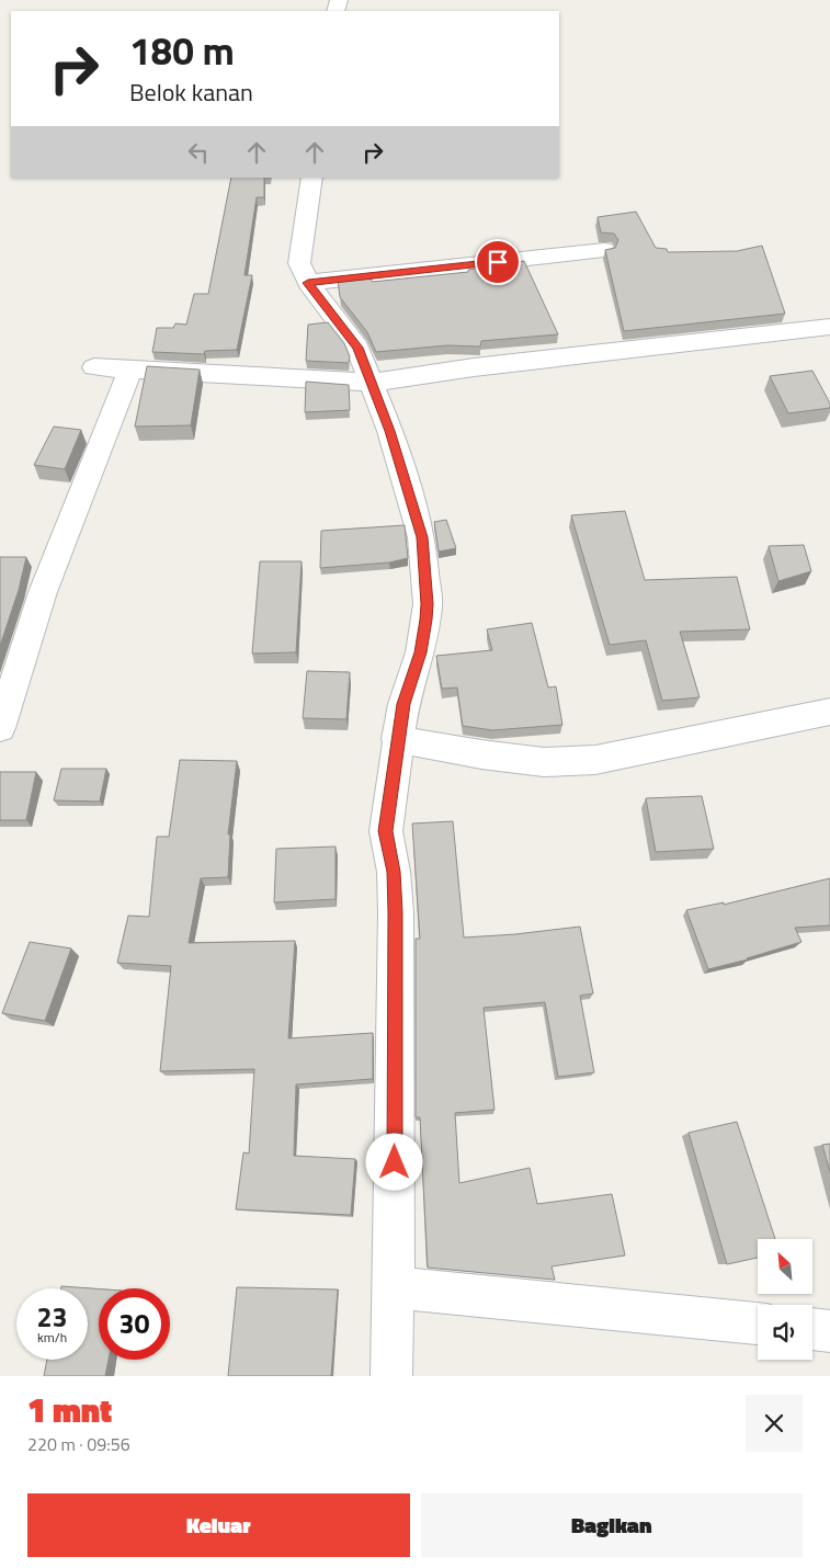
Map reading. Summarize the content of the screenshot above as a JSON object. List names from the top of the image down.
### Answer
{
  "north": "top left",
  "page": {
    "turn": ["180 m", "Belok kanan"],
    "speed": "23 km/h",
    "limit": "30",
    "heading": ["1 mnt", "220 m · 09:56"],
    "buttons": ["Keluar", "Bagikan"]
  }
}
